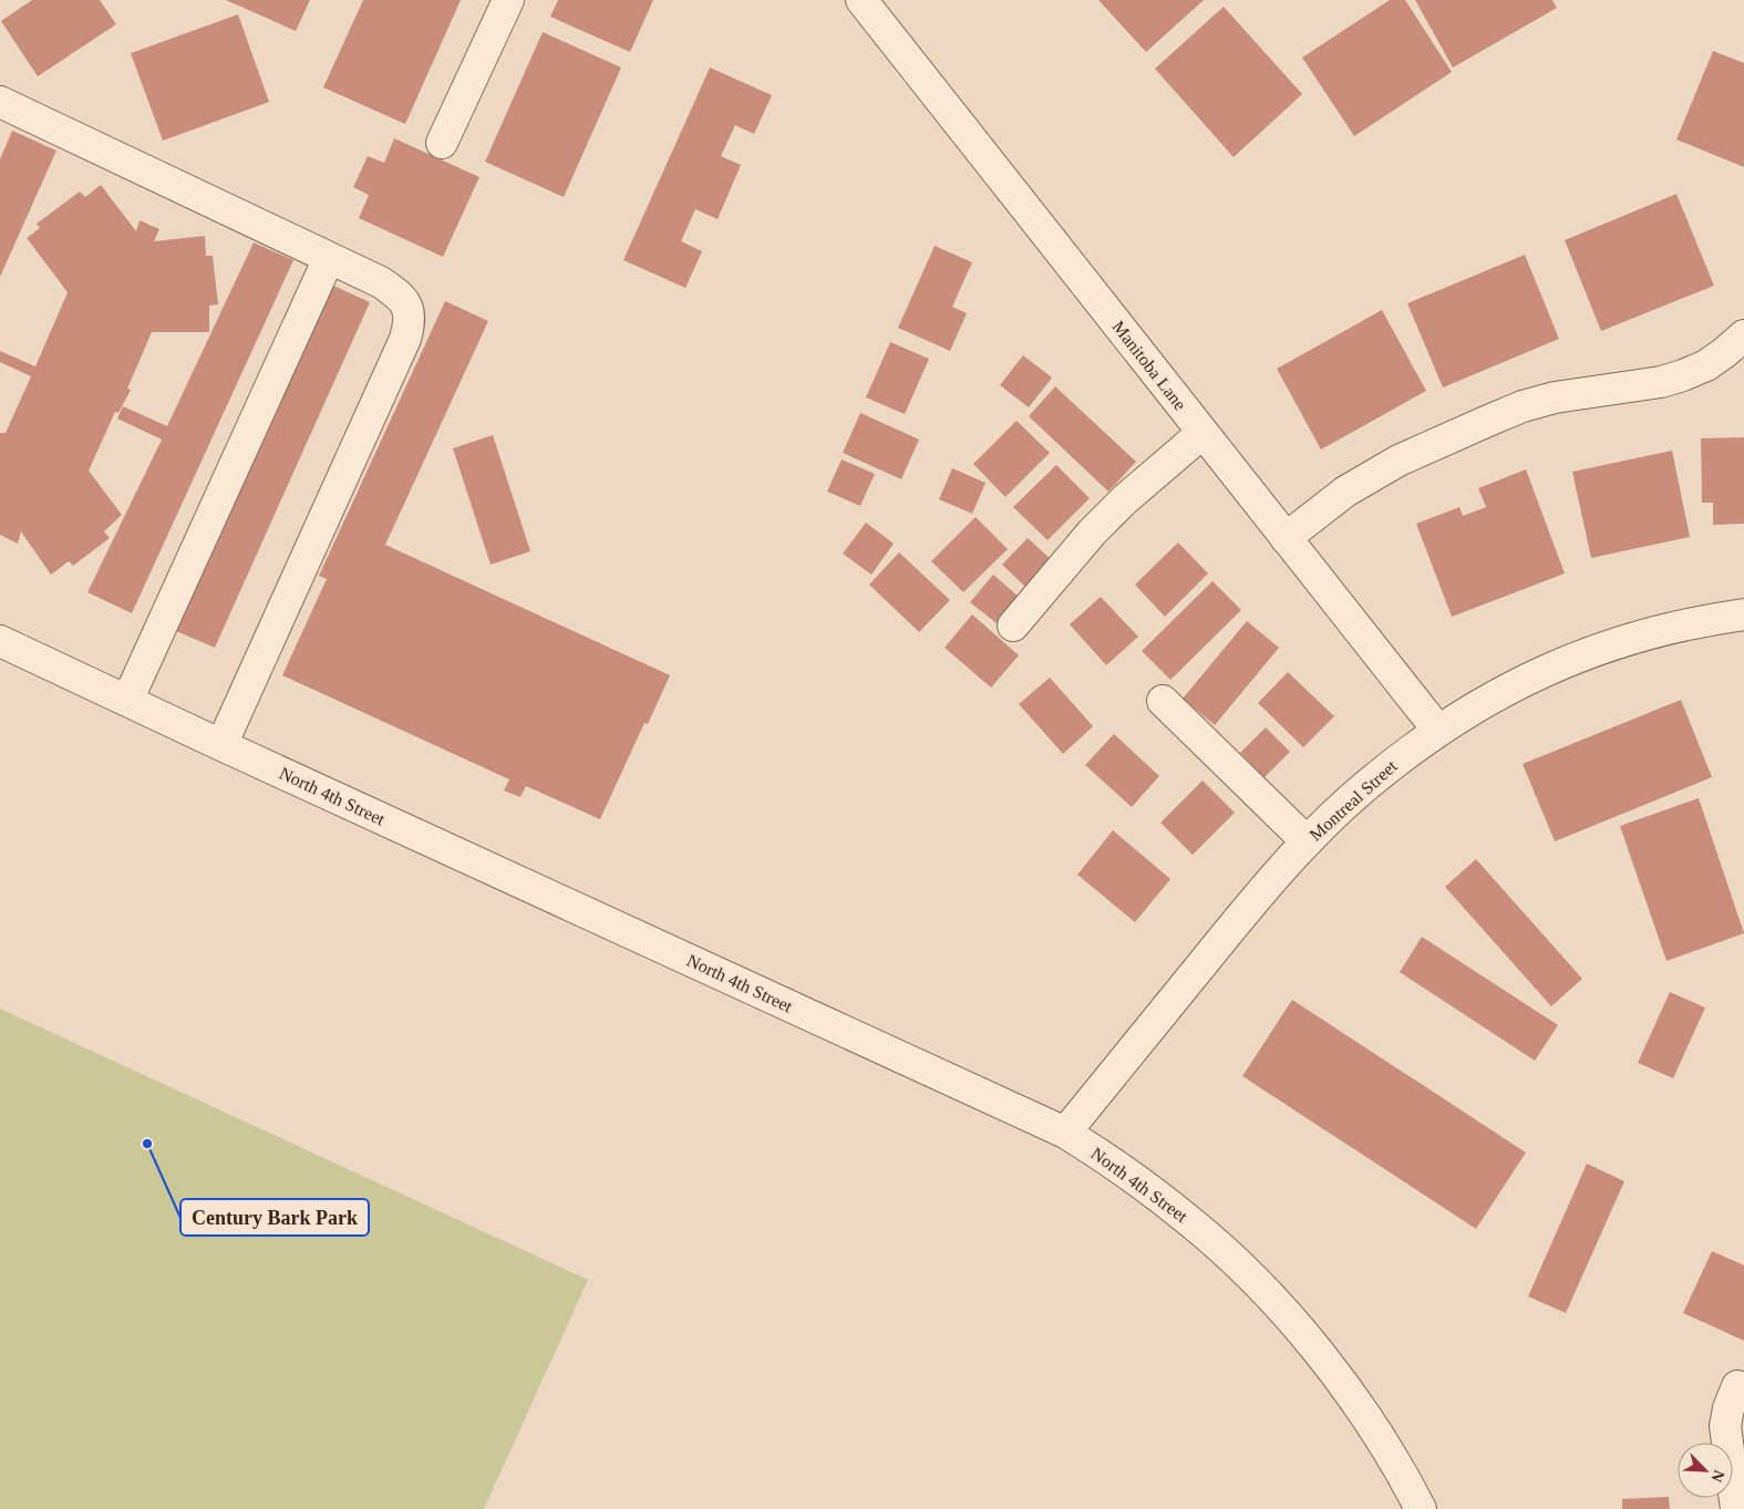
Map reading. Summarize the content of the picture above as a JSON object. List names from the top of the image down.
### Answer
{
  "streets": {
    "street": ["Manitoba Lane", "North 4th Street", "Montreal Street"]
  },
  "crossings": [
    ["Manitoba Lane", "Montreal Street"],
    ["North 4th Street", "Montreal Street"]
  ],
  "places": ["Century Bark Park"],
  "north": "bottom right"
}
